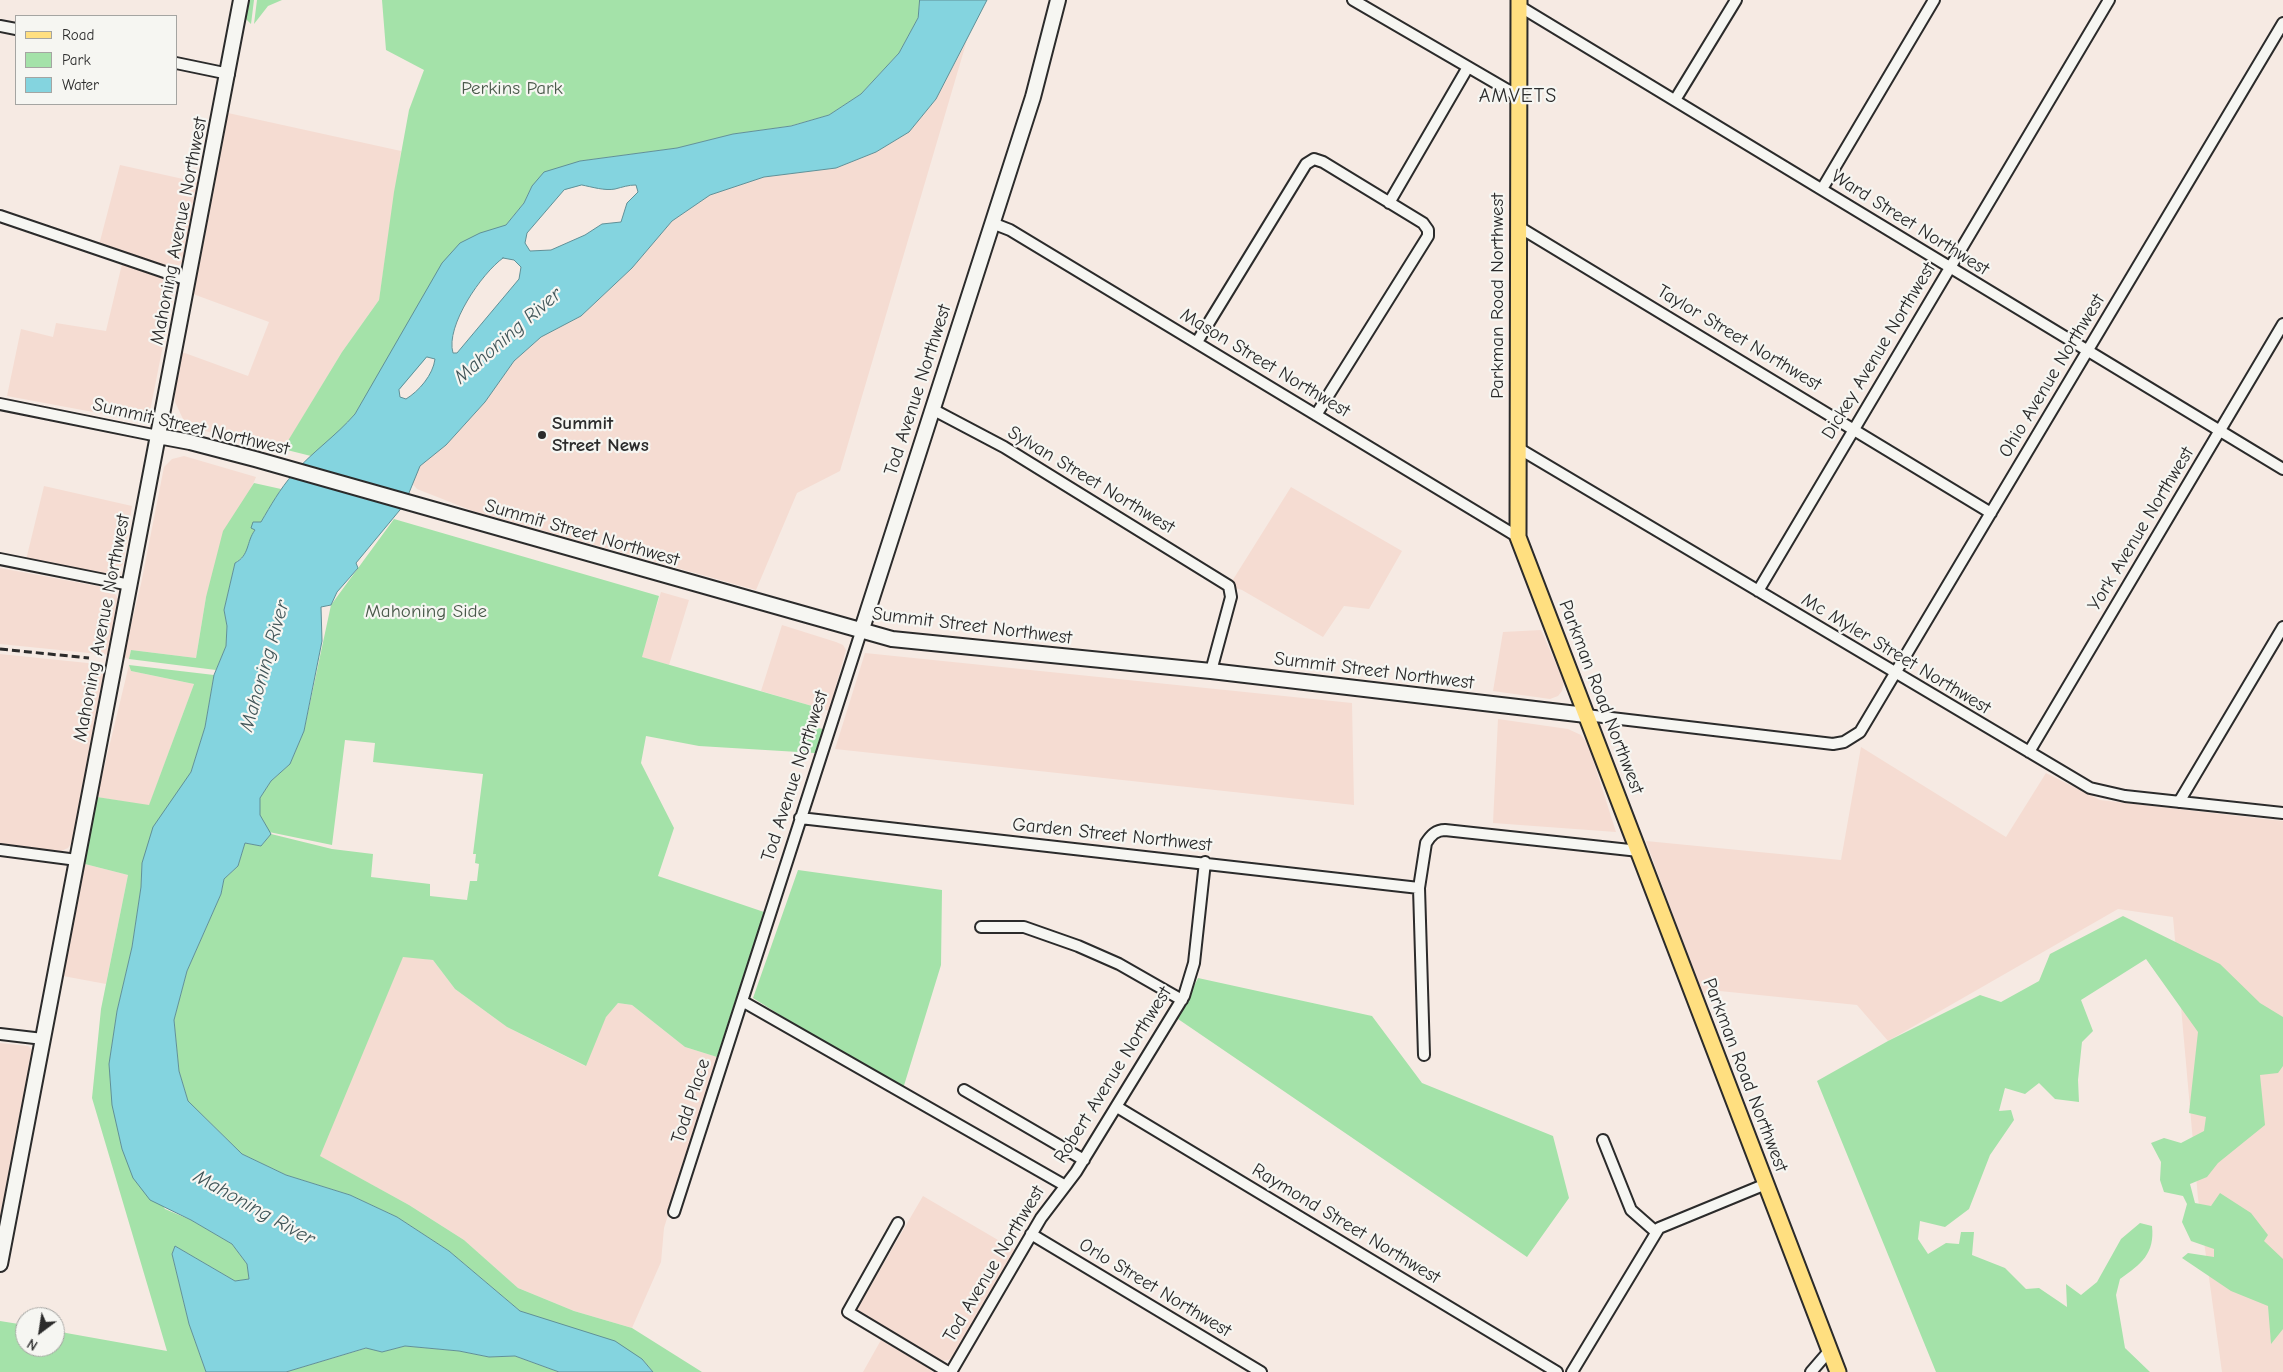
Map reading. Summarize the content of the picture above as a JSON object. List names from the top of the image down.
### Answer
{
  "streets": {
    "main road": [
      "Mahoning Avenue Northwest",
      "Parkman Road Northwest",
      "Tod Avenue Northwest",
      "Summit Street Northwest"
    ],
    "street": [
      "Ward Street Northwest",
      "Taylor Street Northwest",
      "Dickey Avenue Northwest",
      "Mason Street Northwest",
      "Ohio Avenue Northwest",
      "Sylvan Street Northwest",
      "York Avenue Northwest",
      "Mc Myler Street Northwest",
      "Garden Street Northwest",
      "Robert Avenue Northwest",
      "Todd Place",
      "Raymond Street Northwest",
      "Orlo Street Northwest"
    ]
  },
  "crossings": [
    ["Ward Street Northwest", "Parkman Road Northwest"],
    ["Ward Street Northwest", "Dickey Avenue Northwest"],
    ["Ward Street Northwest", "Ohio Avenue Northwest"],
    ["Ward Street Northwest", "York Avenue Northwest"],
    ["Mahoning Avenue Northwest", "Summit Street Northwest"],
    ["Parkman Road Northwest", "Taylor Street Northwest"],
    ["Parkman Road Northwest", "Mason Street Northwest"],
    ["Parkman Road Northwest", "Summit Street Northwest"],
    ["Parkman Road Northwest", "Mc Myler Street Northwest"],
    ["Taylor Street Northwest", "Dickey Avenue Northwest"],
    ["Taylor Street Northwest", "Ohio Avenue Northwest"],
    ["Dickey Avenue Northwest", "Mc Myler Street Northwest"],
    ["Mason Street Northwest", "Tod Avenue Northwest"],
    ["Ohio Avenue Northwest", "Summit Street Northwest"],
    ["Ohio Avenue Northwest", "Mc Myler Street Northwest"],
    ["Tod Avenue Northwest", "Summit Street Northwest"],
    ["Tod Avenue Northwest", "Sylvan Street Northwest"],
    ["Tod Avenue Northwest", "Garden Street Northwest"],
    ["Tod Avenue Northwest", "Robert Avenue Northwest"],
    ["Tod Avenue Northwest", "Todd Place"],
    ["Tod Avenue Northwest", "Orlo Street Northwest"],
    ["Summit Street Northwest", "Sylvan Street Northwest"],
    ["York Avenue Northwest", "Mc Myler Street Northwest"],
    ["Garden Street Northwest", "Robert Avenue Northwest"],
    ["Robert Avenue Northwest", "Raymond Street Northwest"]
  ],
  "districts": ["AMVETS"],
  "water": ["Mahoning River"],
  "parks": ["Perkins Park", "Mahoning Side"],
  "places": ["Summit Street News"],
  "legend": ["Road", "Park", "Water"],
  "north": "bottom left"
}
